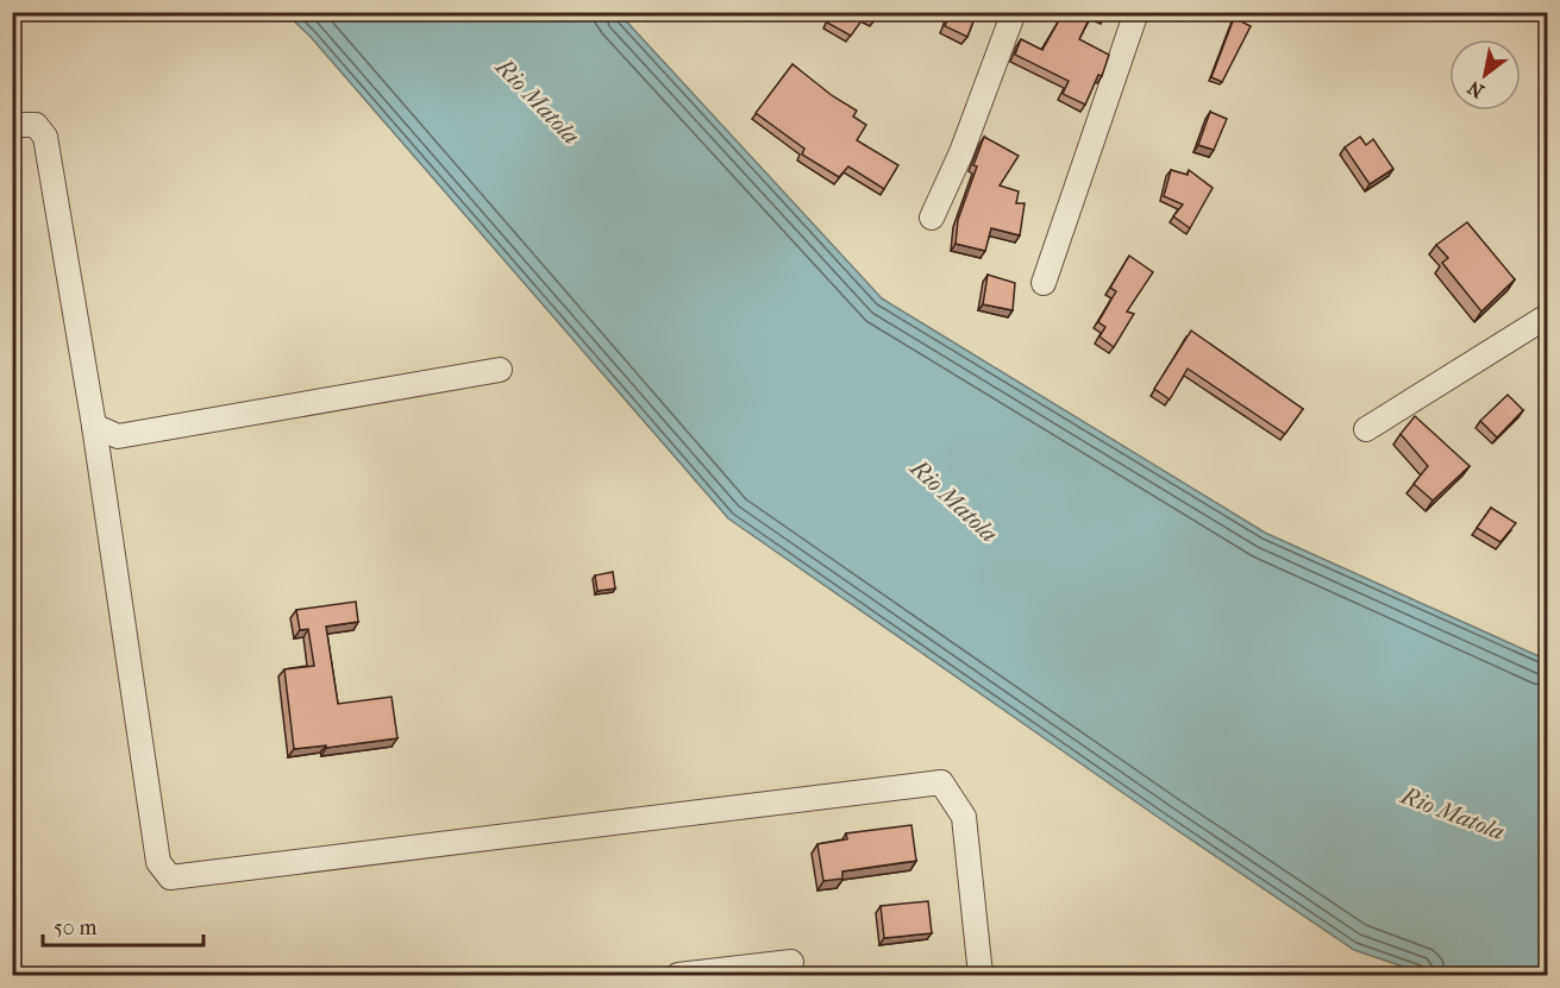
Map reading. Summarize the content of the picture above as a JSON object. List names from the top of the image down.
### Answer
{
  "water": ["Rio Matola"],
  "scale_bar": "50 m",
  "north": "bottom left"
}
